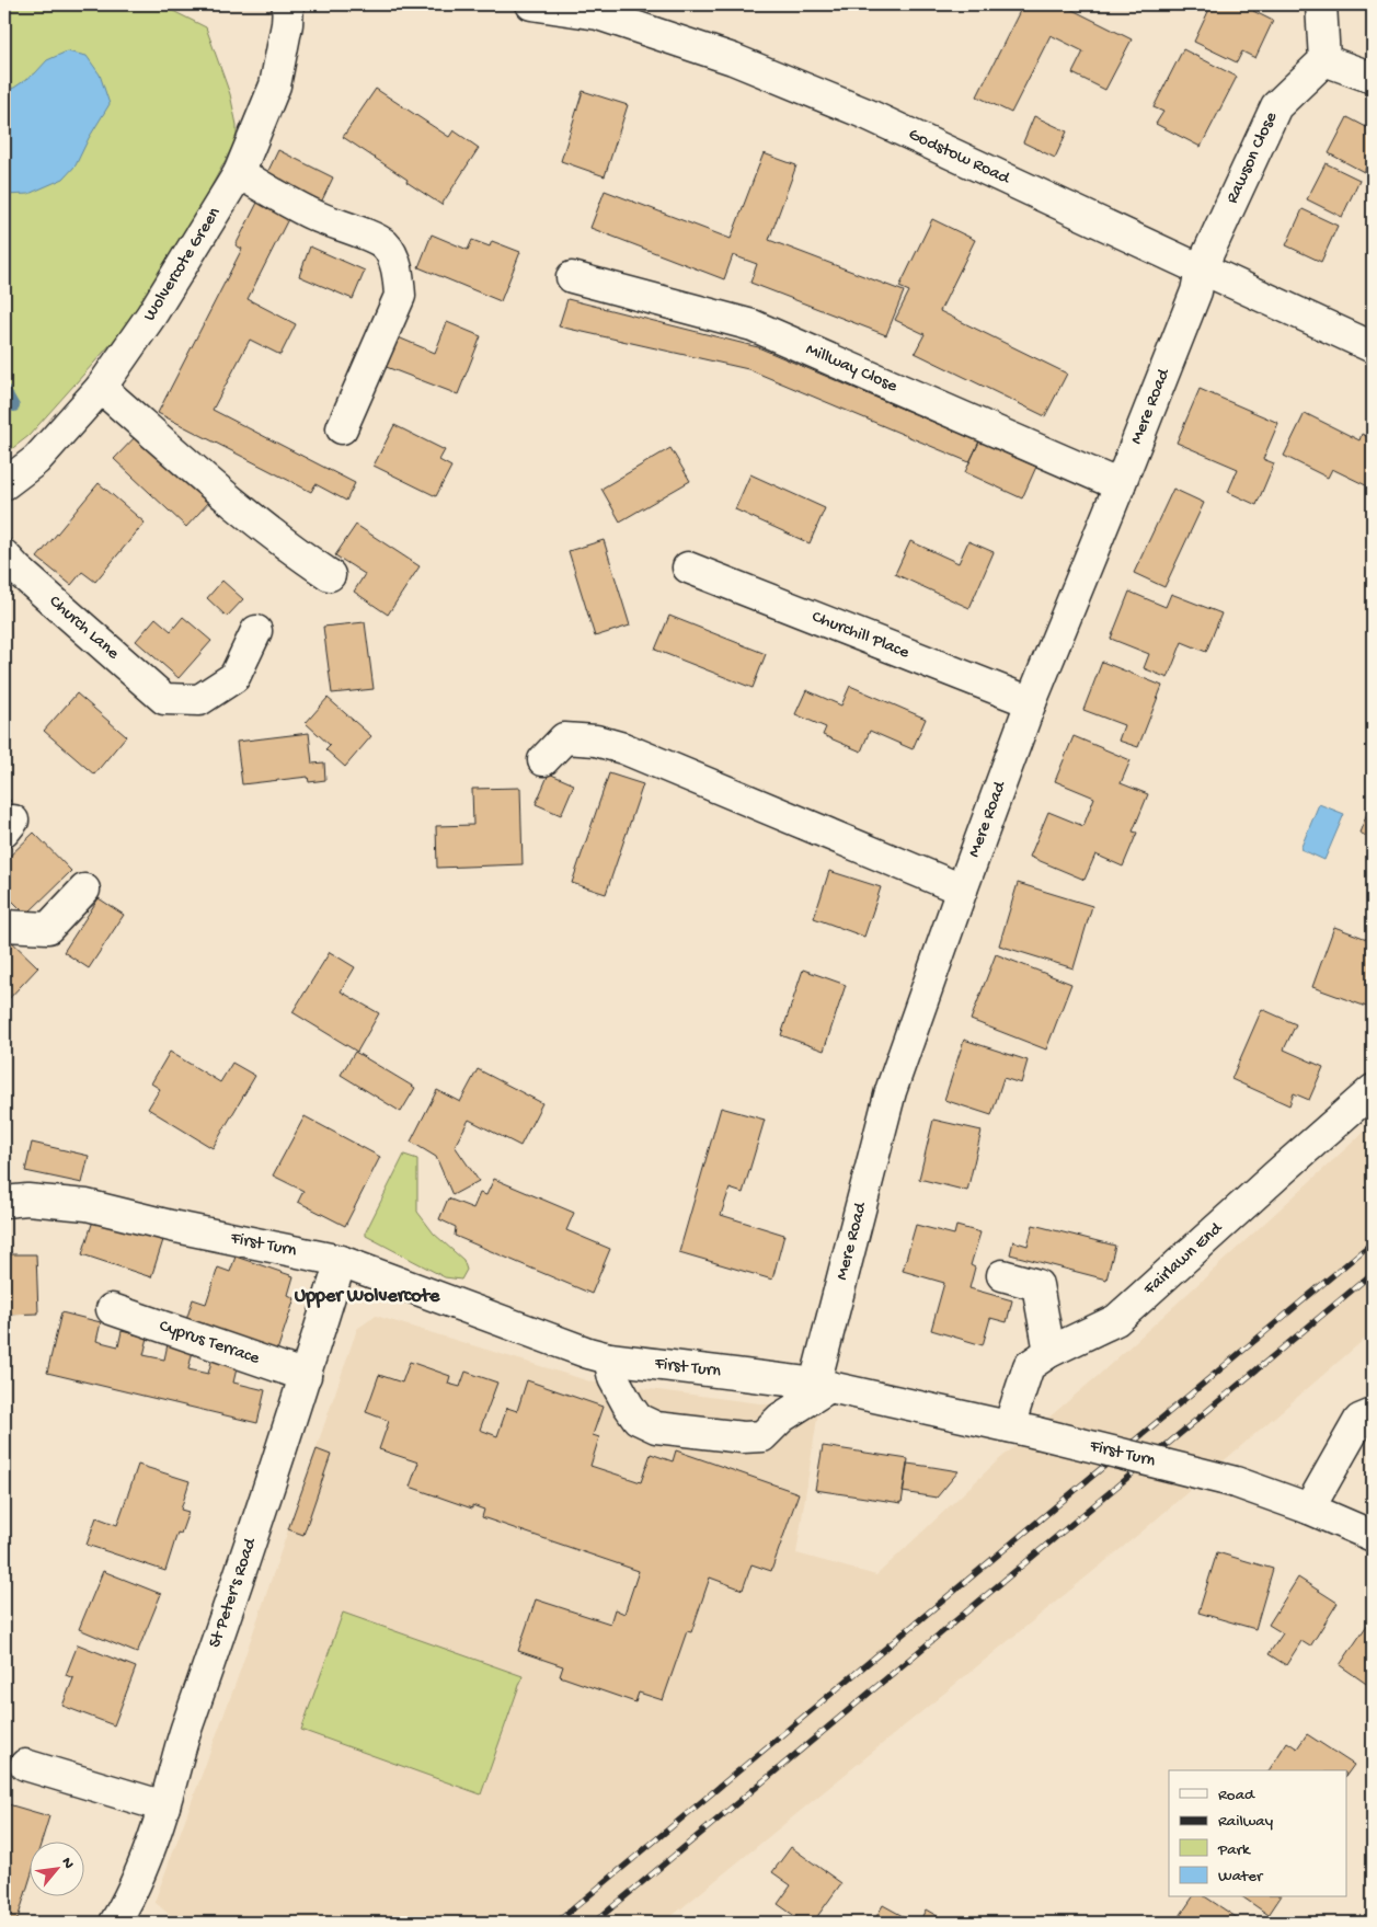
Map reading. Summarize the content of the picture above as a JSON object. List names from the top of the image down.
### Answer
{
  "streets": {
    "street": [
      "Godstow Road",
      "Rawson Close",
      "Wolvercote Green",
      "Millway Close",
      "Mere Road",
      "Church Lane",
      "Churchill Place",
      "First Turn",
      "Fairlawn End",
      "Cyprus Terrace",
      "St Peter's Road"
    ]
  },
  "crossings": [
    ["Godstow Road", "Rawson Close"],
    ["Godstow Road", "Mere Road"],
    ["Rawson Close", "Mere Road"],
    ["Millway Close", "Mere Road"],
    ["Mere Road", "Churchill Place"],
    ["Mere Road", "First Turn"],
    ["First Turn", "Fairlawn End"],
    ["First Turn", "St Peter's Road"],
    ["Cyprus Terrace", "St Peter's Road"]
  ],
  "districts": ["Upper Wolvercote"],
  "legend": [
    "Road",
    "Railway",
    "Park",
    "Water"
  ],
  "north": "top right"
}
